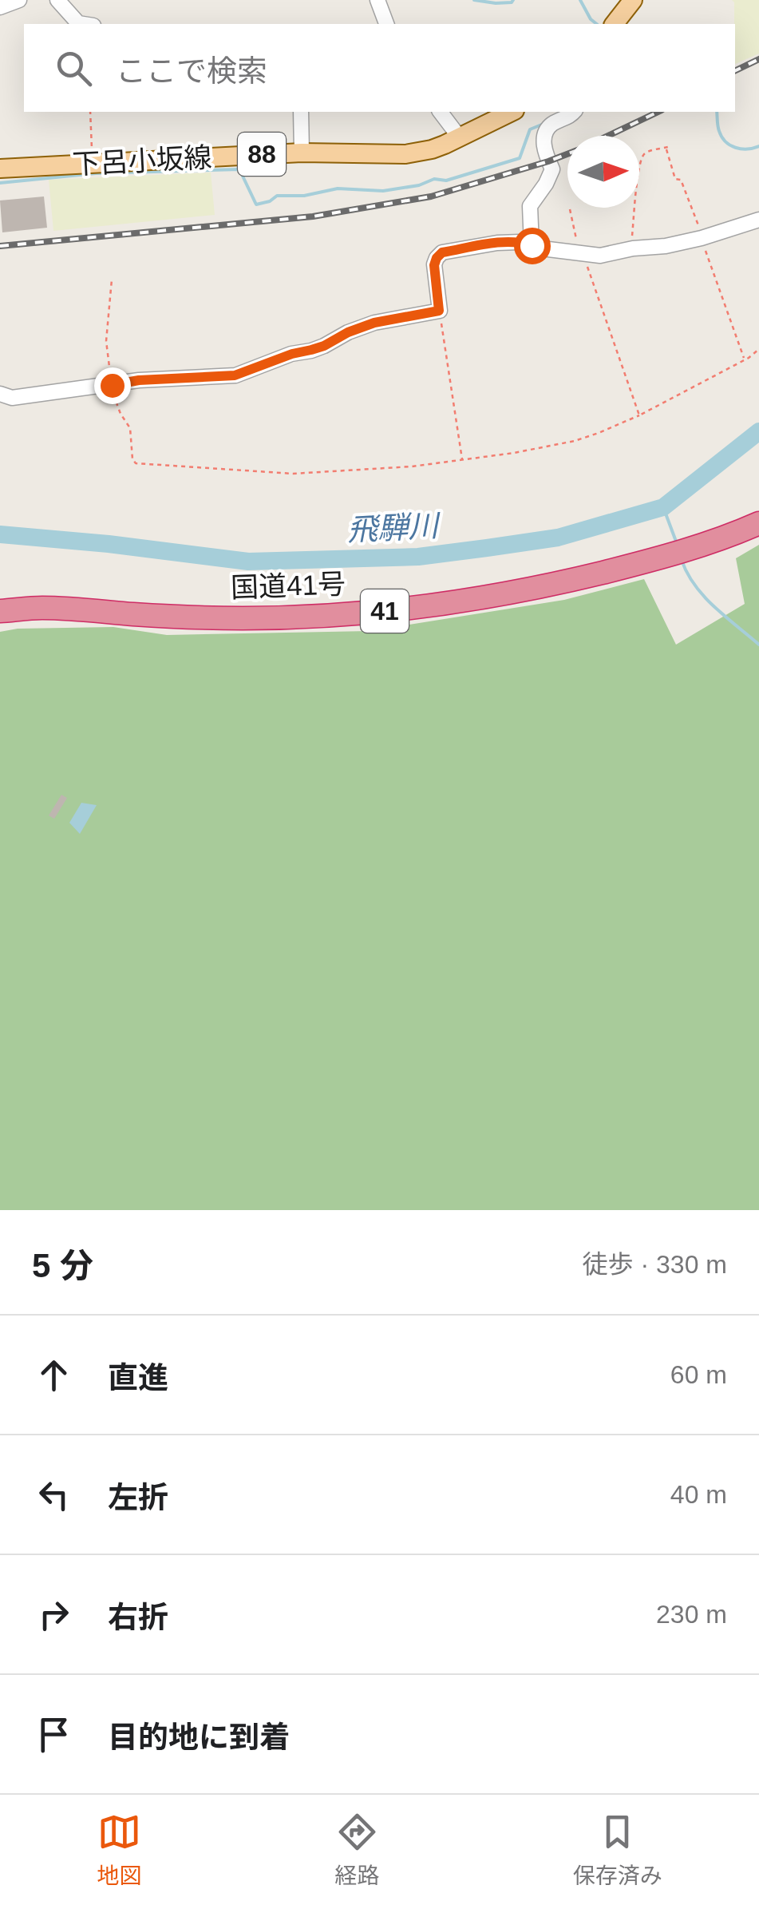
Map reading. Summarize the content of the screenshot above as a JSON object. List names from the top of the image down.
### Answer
{
  "streets": {
    "highway": ["国道41号", "41"],
    "main road": ["88", "下呂小坂線"]
  },
  "water": ["飛騨川"],
  "north": "right",
  "page": {
    "search": "ここで検索",
    "heading": ["5 分", "徒歩 · 330 m"],
    "list": [
      ["直進", "60 m"],
      ["左折", "40 m"],
      ["右折", "230 m"],
      "目的地に到着"
    ],
    "nav": ["地図", "経路", "保存済み"]
  }
}
